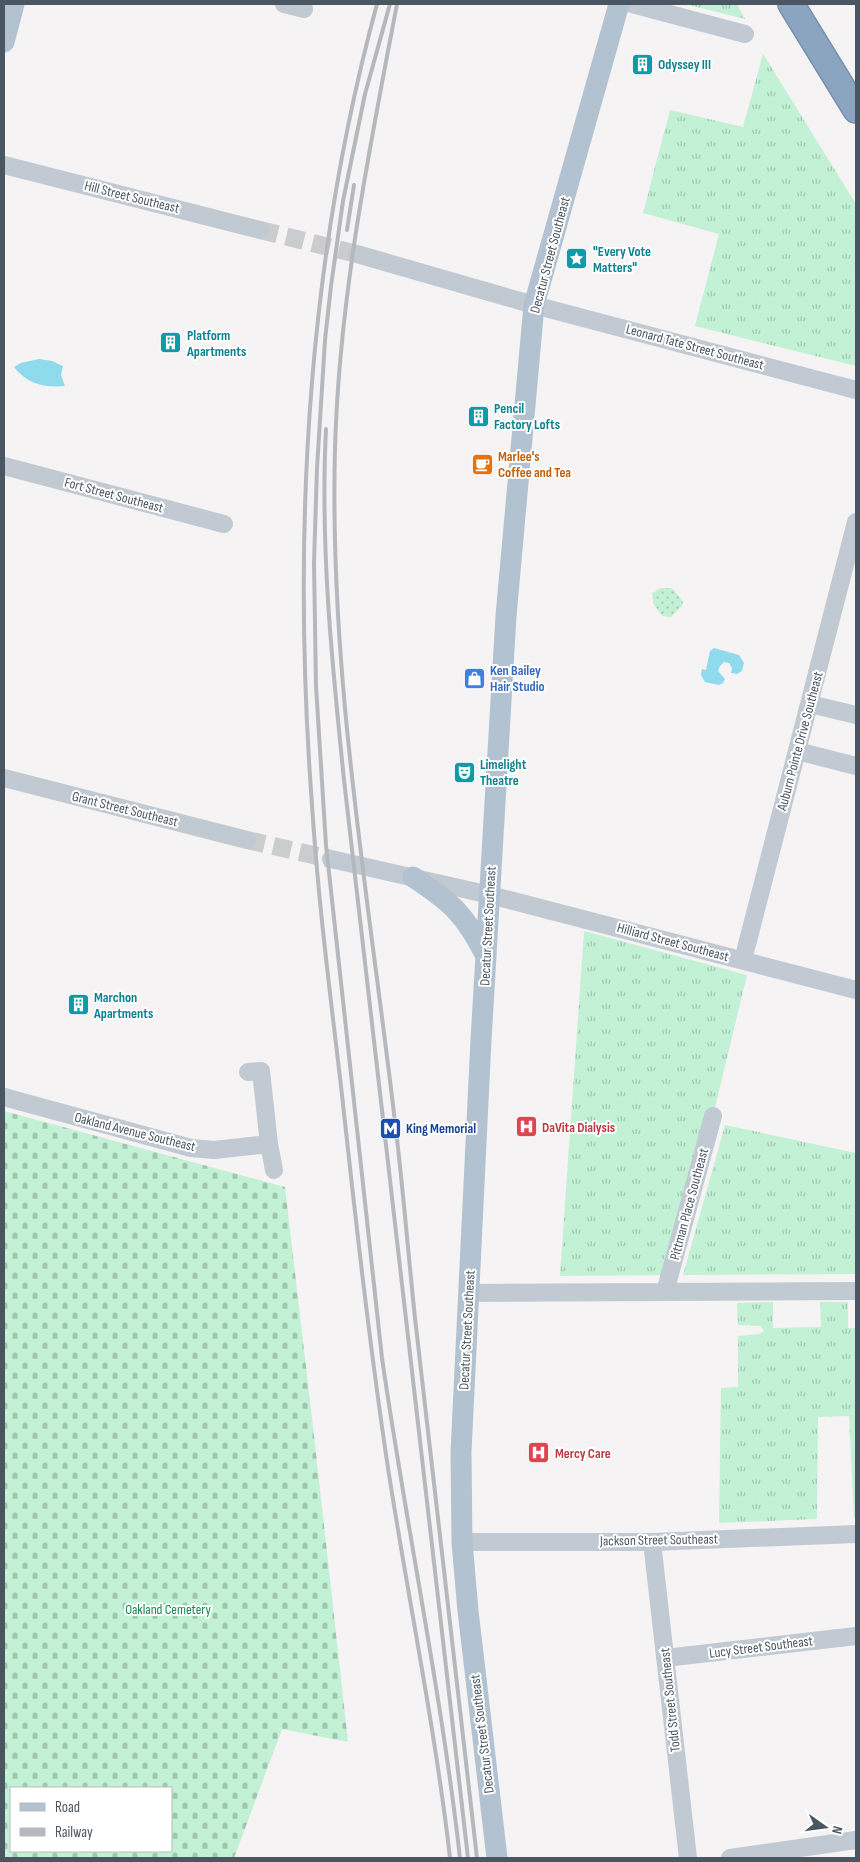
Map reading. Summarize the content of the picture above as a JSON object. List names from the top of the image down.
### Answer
{
  "streets": {
    "main road": ["Decatur Street Southeast"],
    "street": [
      "Hill Street Southeast",
      "Leonard Tate Street Southeast",
      "Fort Street Southeast",
      "Auburn Pointe Drive Southeast",
      "Grant Street Southeast",
      "Hilliard Street Southeast",
      "Oakland Avenue Southeast",
      "Pittman Place Southeast",
      "Jackson Street Southeast",
      "Lucy Street Southeast",
      "Todd Street Southeast"
    ]
  },
  "crossings": [
    ["Decatur Street Southeast", "Leonard Tate Street Southeast"],
    ["Decatur Street Southeast", "Hilliard Street Southeast"],
    ["Decatur Street Southeast", "Jackson Street Southeast"],
    ["Auburn Pointe Drive Southeast", "Hilliard Street Southeast"],
    ["Jackson Street Southeast", "Todd Street Southeast"],
    ["Lucy Street Southeast", "Todd Street Southeast"]
  ],
  "parks": ["Oakland Cemetery"],
  "places": {
    "building": [
      "Odyssey III",
      "Platform Apartments",
      "Pencil Factory Lofts",
      "Marchon Apartments"
    ],
    "place": ["\"Every Vote Matters\""],
    "cafe": ["Marlee's Coffee and Tea"],
    "shop": ["Ken Bailey Hair Studio"],
    "theatre": ["Limelight Theatre"],
    "hospital": ["DaVita Dialysis", "Mercy Care"],
    "metro station": ["King Memorial"]
  },
  "legend": ["Road", "Railway"],
  "north": "right"
}
